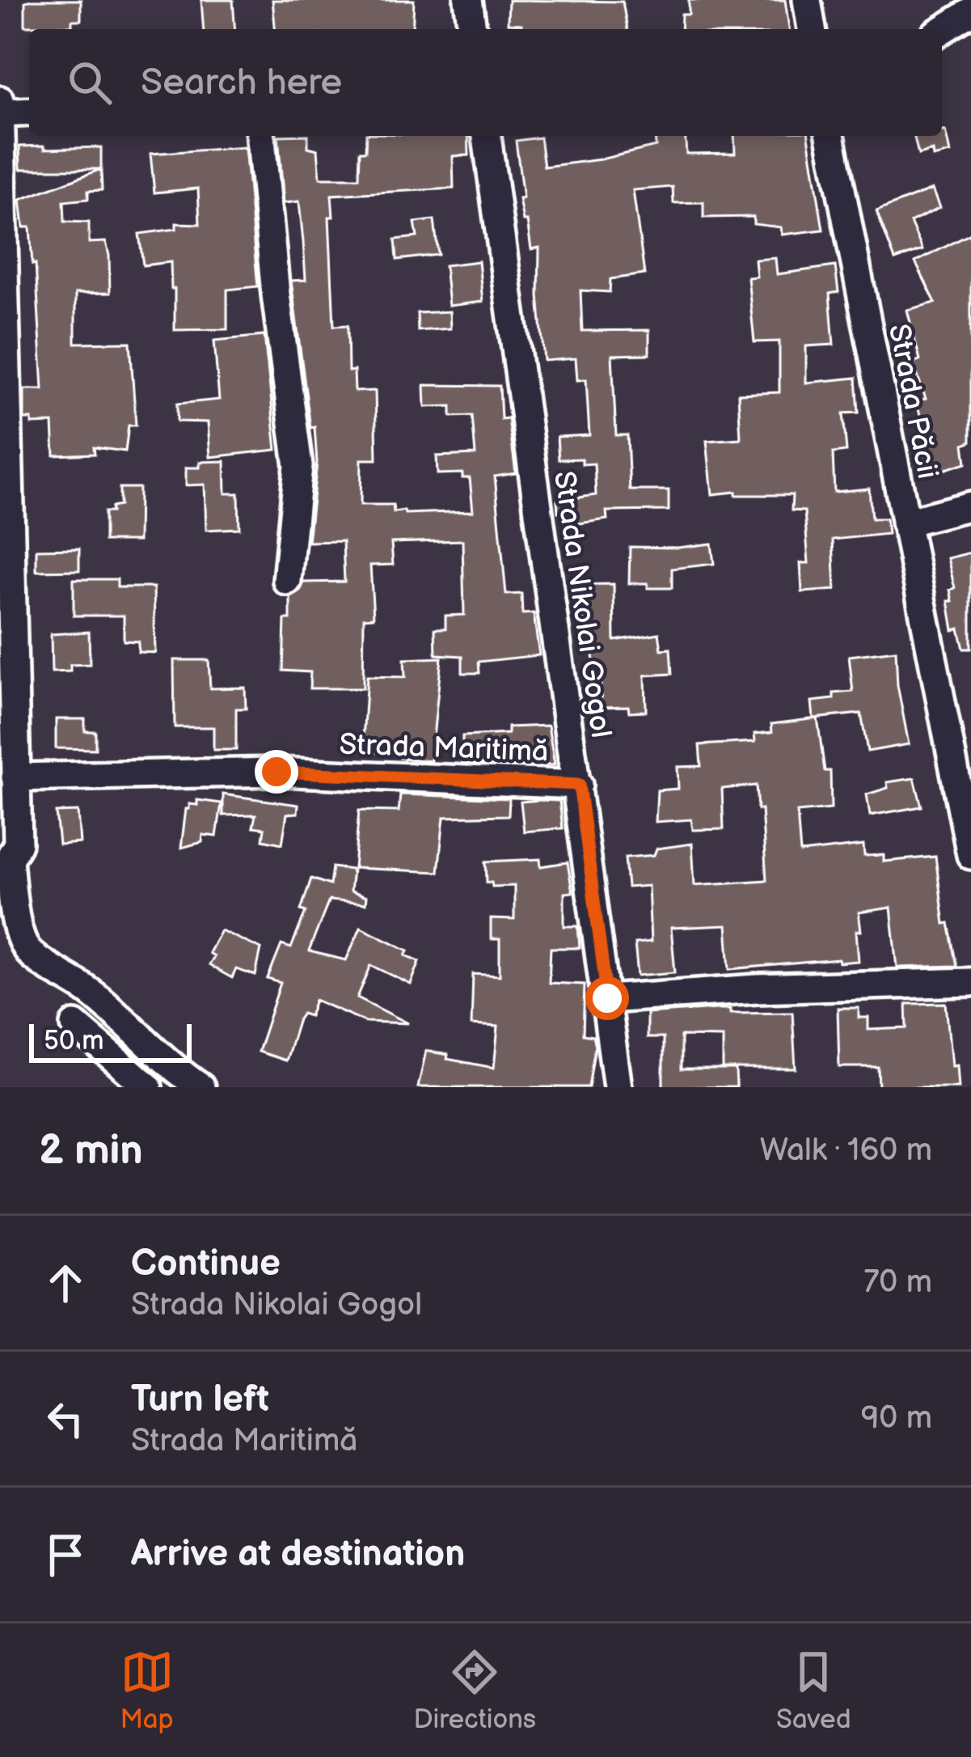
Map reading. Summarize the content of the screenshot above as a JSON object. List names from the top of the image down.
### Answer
{
  "streets": {
    "street": ["Strada Păcii", "Strada Nikolai Gogol", "Strada Maritimă"]
  },
  "crossings": [
    ["Strada Nikolai Gogol", "Strada Maritimă"]
  ],
  "scale_bar": "50 m",
  "page": {
    "search": "Search here",
    "scale": "50 m",
    "heading": ["2 min", "Walk · 160 m"],
    "list": [
      ["Continue", "Strada Nikolai Gogol", "70 m"],
      ["Turn left", "Strada Maritimă", "90 m"],
      "Arrive at destination"
    ],
    "nav": ["Map", "Directions", "Saved"]
  }
}
